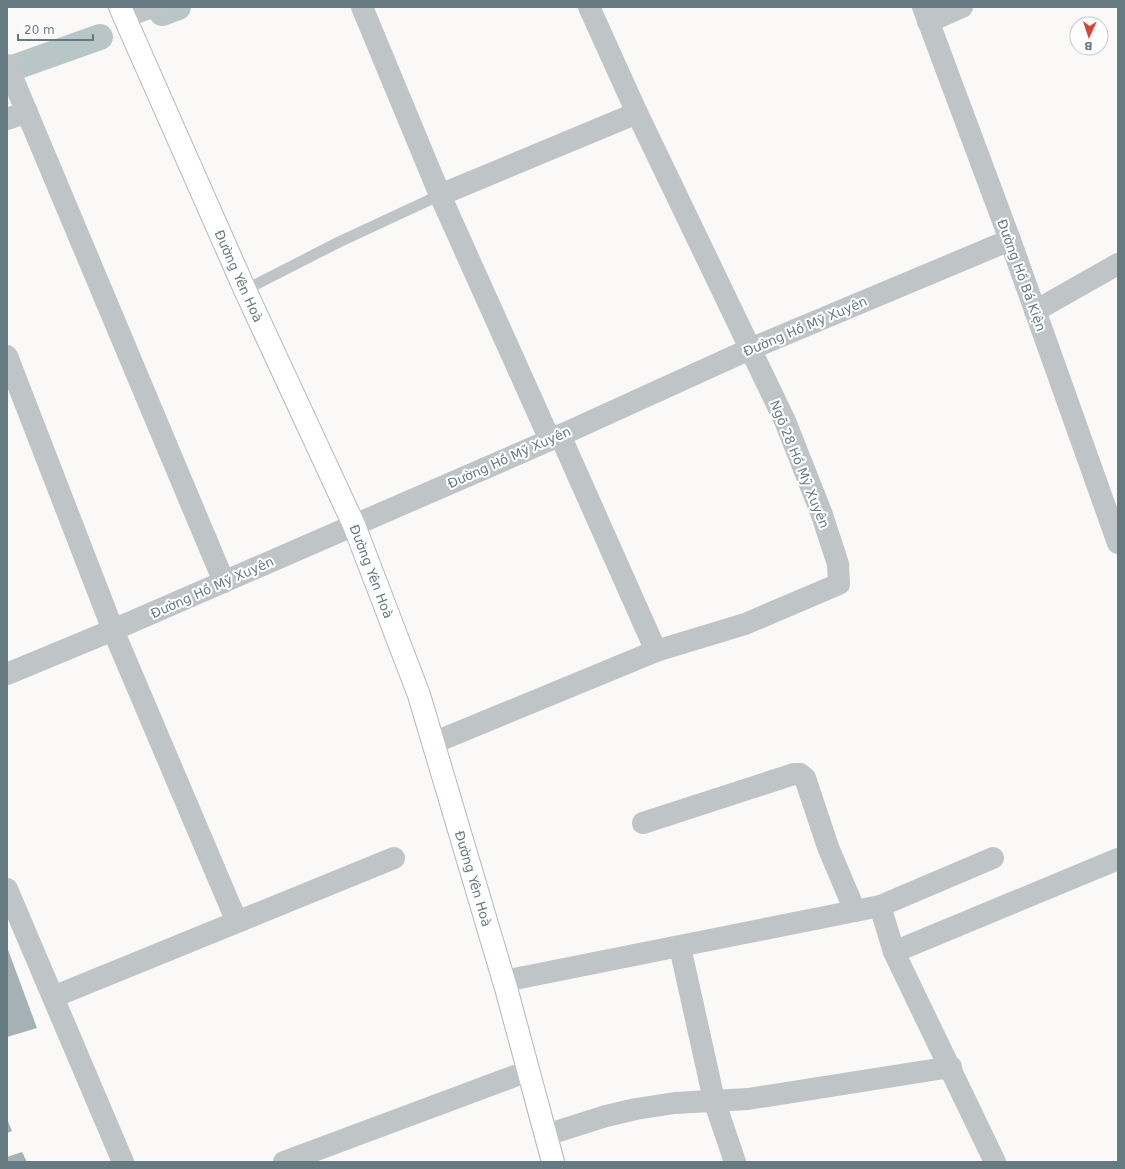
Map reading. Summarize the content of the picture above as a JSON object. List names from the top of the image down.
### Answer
{
  "streets": {
    "street": [
      "Đường Hồ Bá Kiện",
      "Đường Yên Hoà",
      "Đường Hồ Mỹ Xuyên",
      "Ngõ 28 Hồ Mỹ Xuyên"
    ]
  },
  "crossings": [
    ["Đường Hồ Bá Kiện", "Đường Hồ Mỹ Xuyên"],
    ["Đường Yên Hoà", "Đường Hồ Mỹ Xuyên"],
    ["Đường Hồ Mỹ Xuyên", "Ngõ 28 Hồ Mỹ Xuyên"]
  ],
  "scale_bar": "20 m",
  "north": "bottom"
}
